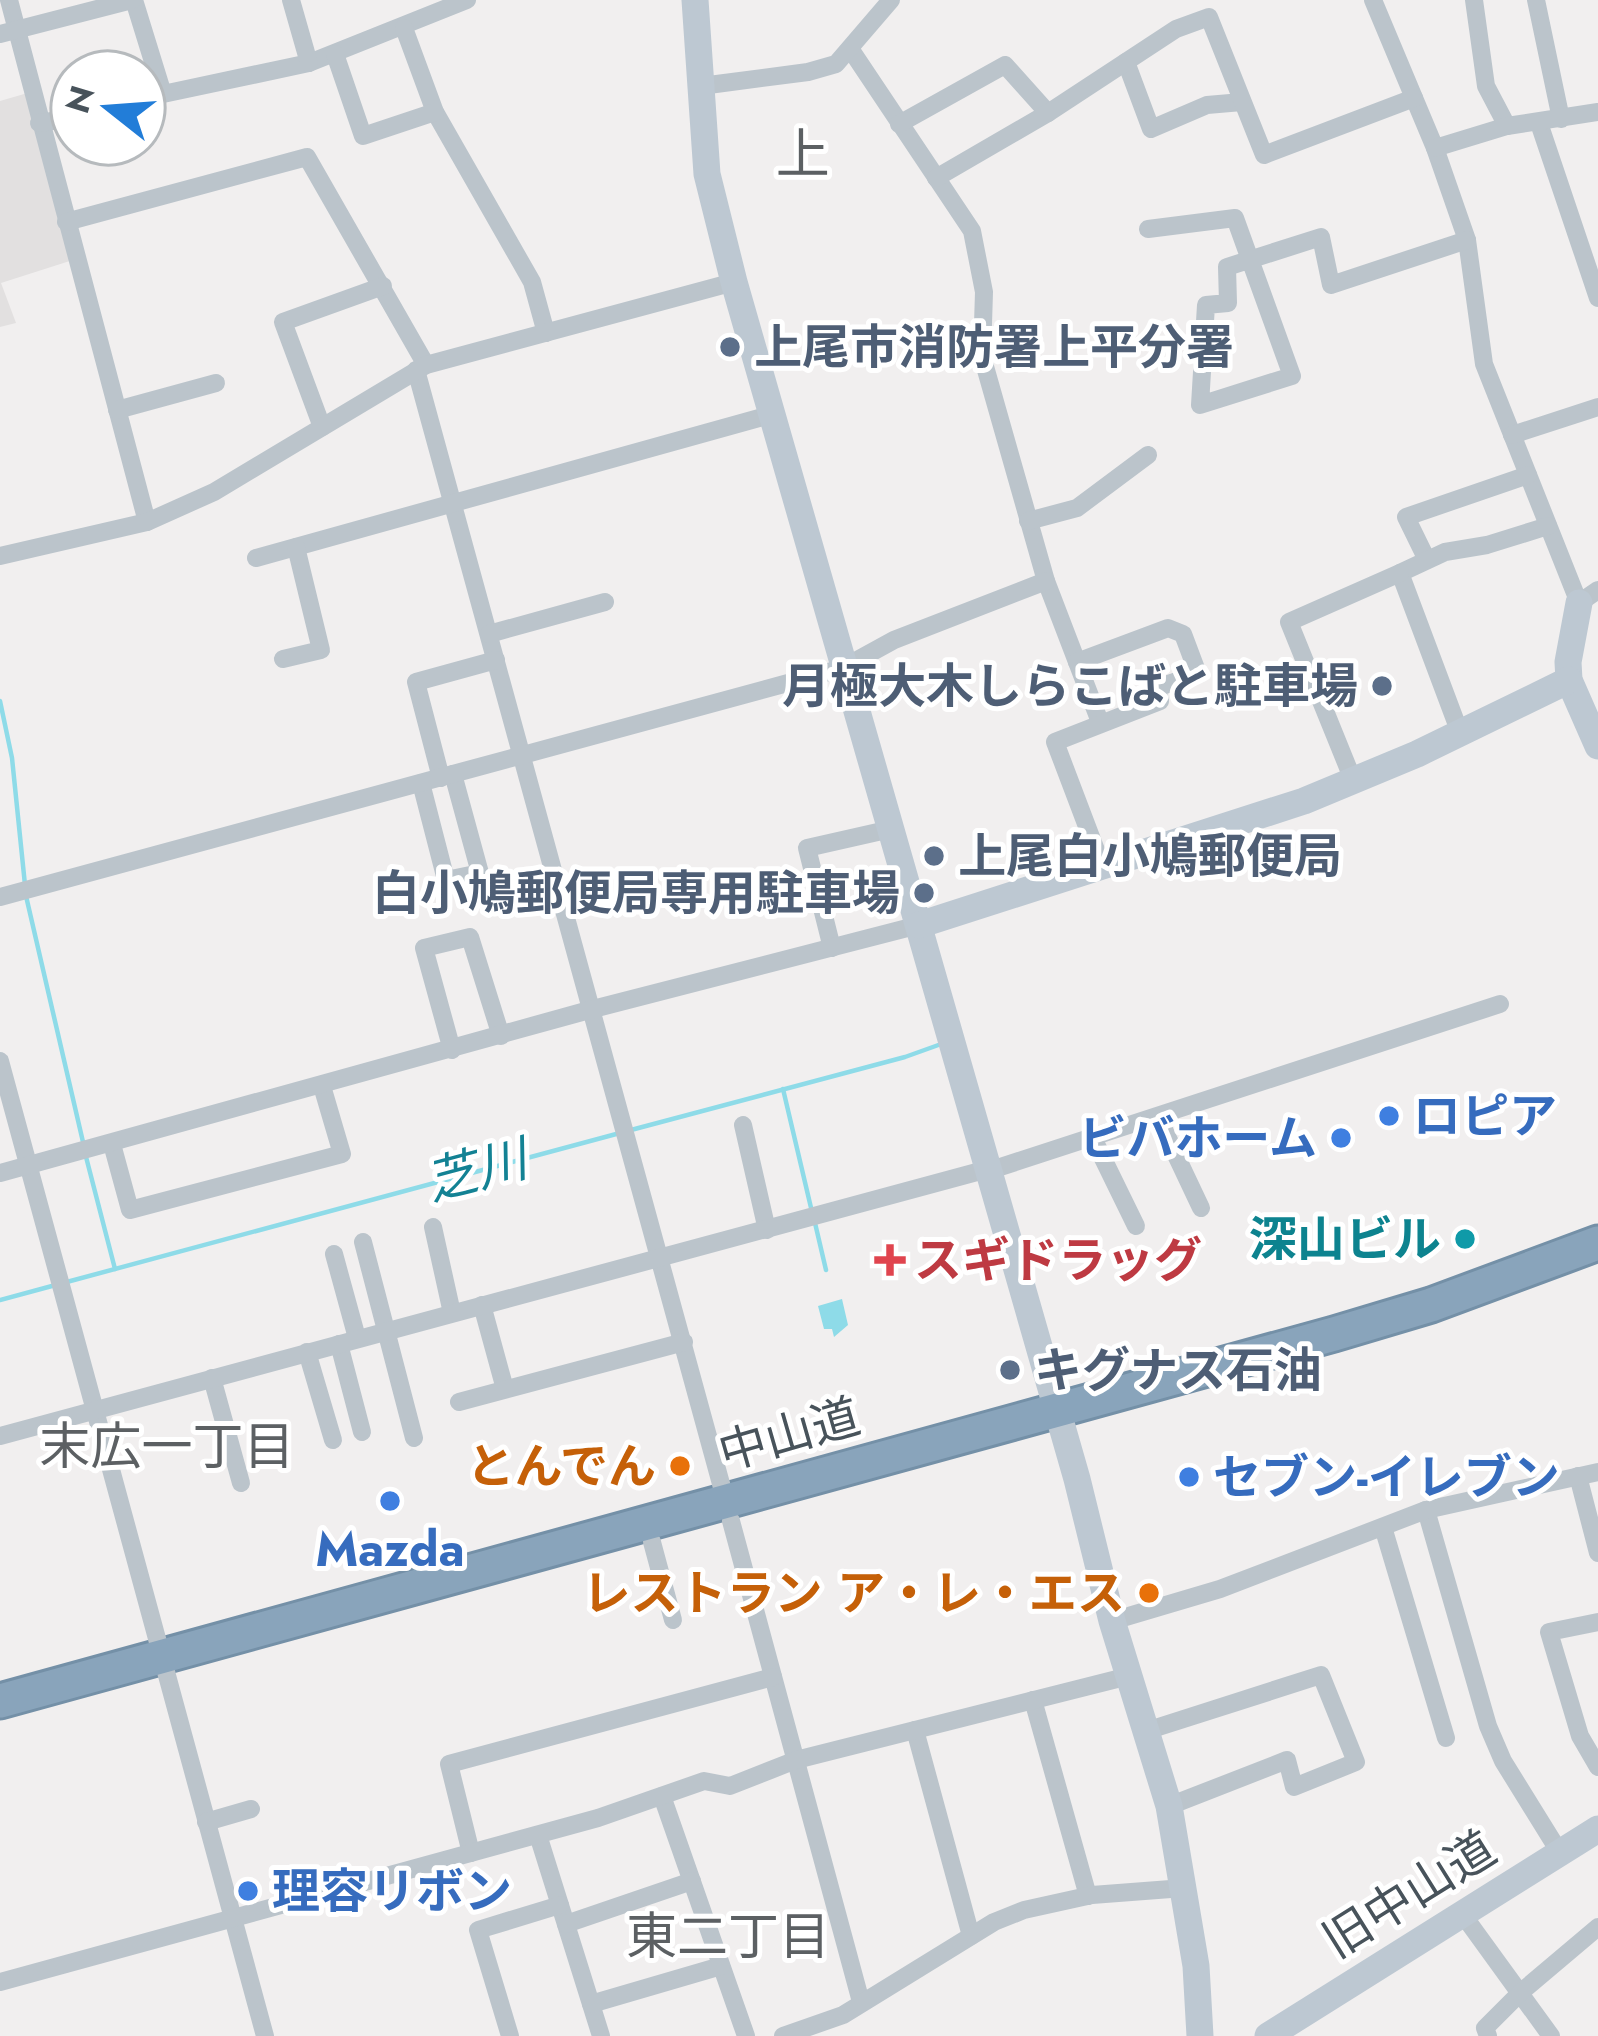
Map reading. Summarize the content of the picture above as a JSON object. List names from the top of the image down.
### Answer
{
  "streets": {
    "highway": ["中山道"],
    "street": ["旧中山道"]
  },
  "districts": ["上", "末広一丁目", "東二丁目"],
  "water": ["芝川"],
  "places": {
    "other": [
      "上尾市消防署上平分署",
      "月極大木しらこばと駐車場",
      "上尾白小鳩郵便局",
      "白小鳩郵便局専用駐車場",
      "ロピア",
      "ビバホーム",
      "深山ビル",
      "キグナス石油",
      "とんでん",
      "セブン-イレブン",
      "Mazda",
      "レストラン ア・レ・エス",
      "理容リボン"
    ],
    "health": ["スギドラッグ"]
  },
  "north": "left"
}
